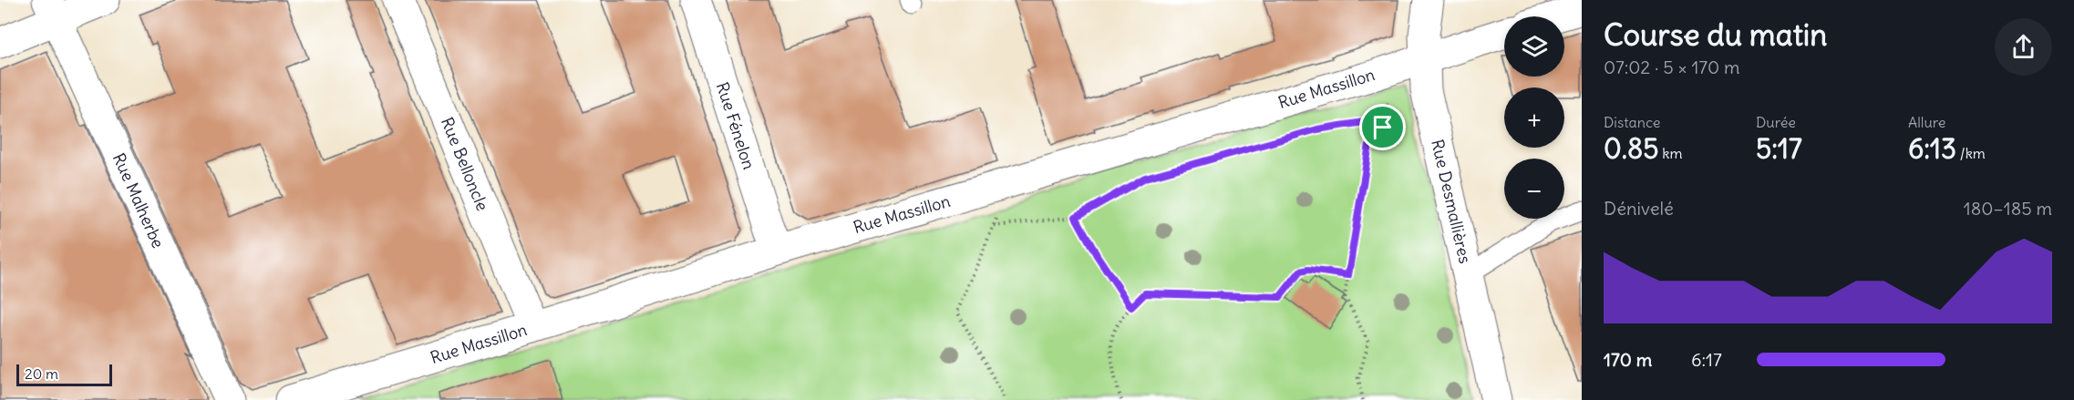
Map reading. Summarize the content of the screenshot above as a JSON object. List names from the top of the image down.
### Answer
{
  "streets": {
    "street": [
      "Rue Massillon",
      "Rue Fénelon",
      "Rue Belloncle",
      "Rue Malherbe",
      "Rue Desmallières"
    ]
  },
  "crossings": [
    ["Rue Massillon", "Rue Fénelon"],
    ["Rue Massillon", "Rue Belloncle"],
    ["Rue Massillon", "Rue Desmallières"]
  ],
  "scale_bar": "20 m",
  "page": {
    "heading": ["Course du matin", "07:02 · 5 × 170 m"],
    "map_buttons": ["+", "−"],
    "stats": [
      ["Distance", "0.85 km"],
      ["Durée", "5:17"],
      ["Allure", "6:13 /km"]
    ],
    "chart": ["Dénivelé", "180–185 m"],
    "list": [
      {
        "name": "170 m",
        "note": "6:17"
      }
    ],
    "scale": "20 m"
  }
}
